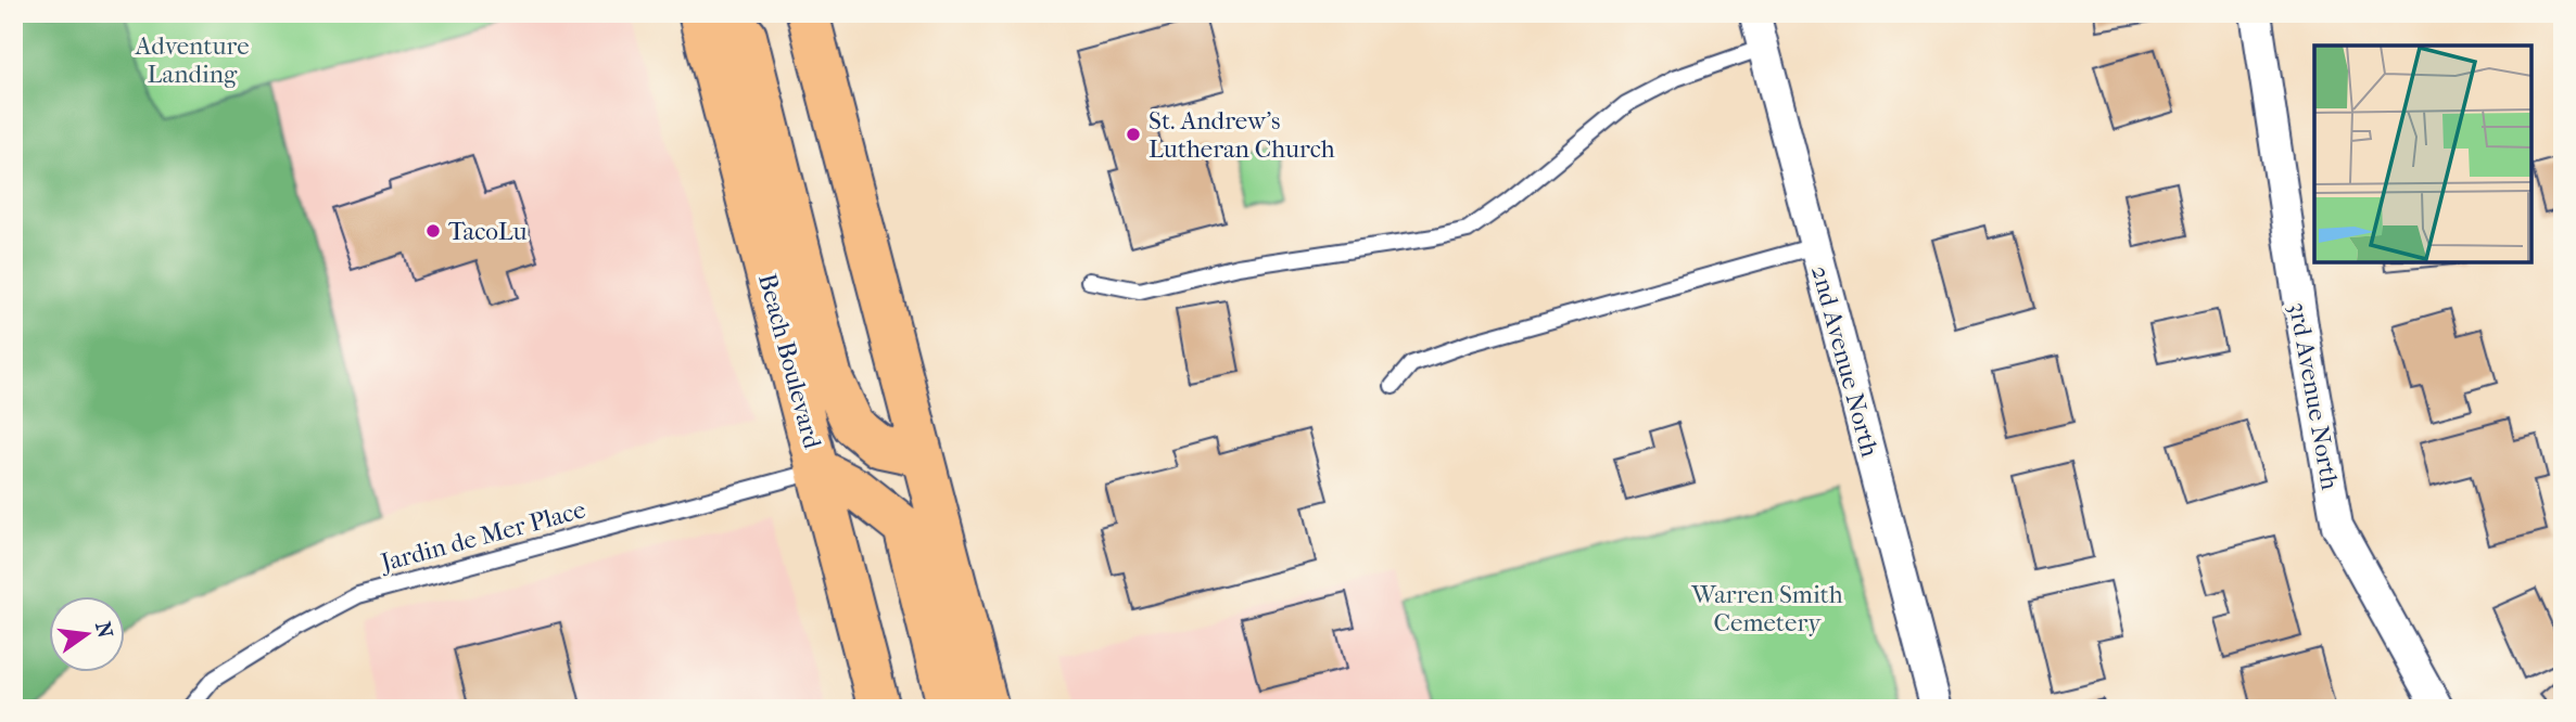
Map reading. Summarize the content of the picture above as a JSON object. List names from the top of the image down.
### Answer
{
  "streets": {
    "highway": ["Beach Boulevard"],
    "street": ["2nd Avenue North", "3rd Avenue North"],
    "lane": ["Jardin de Mer Place"]
  },
  "crossings": [
    ["Beach Boulevard", "Jardin de Mer Place"]
  ],
  "parks": ["Adventure Landing", "Warren Smith Cemetery"],
  "places": ["St. Andrew's Lutheran Church", "TacoLu"],
  "north": "right"
}
